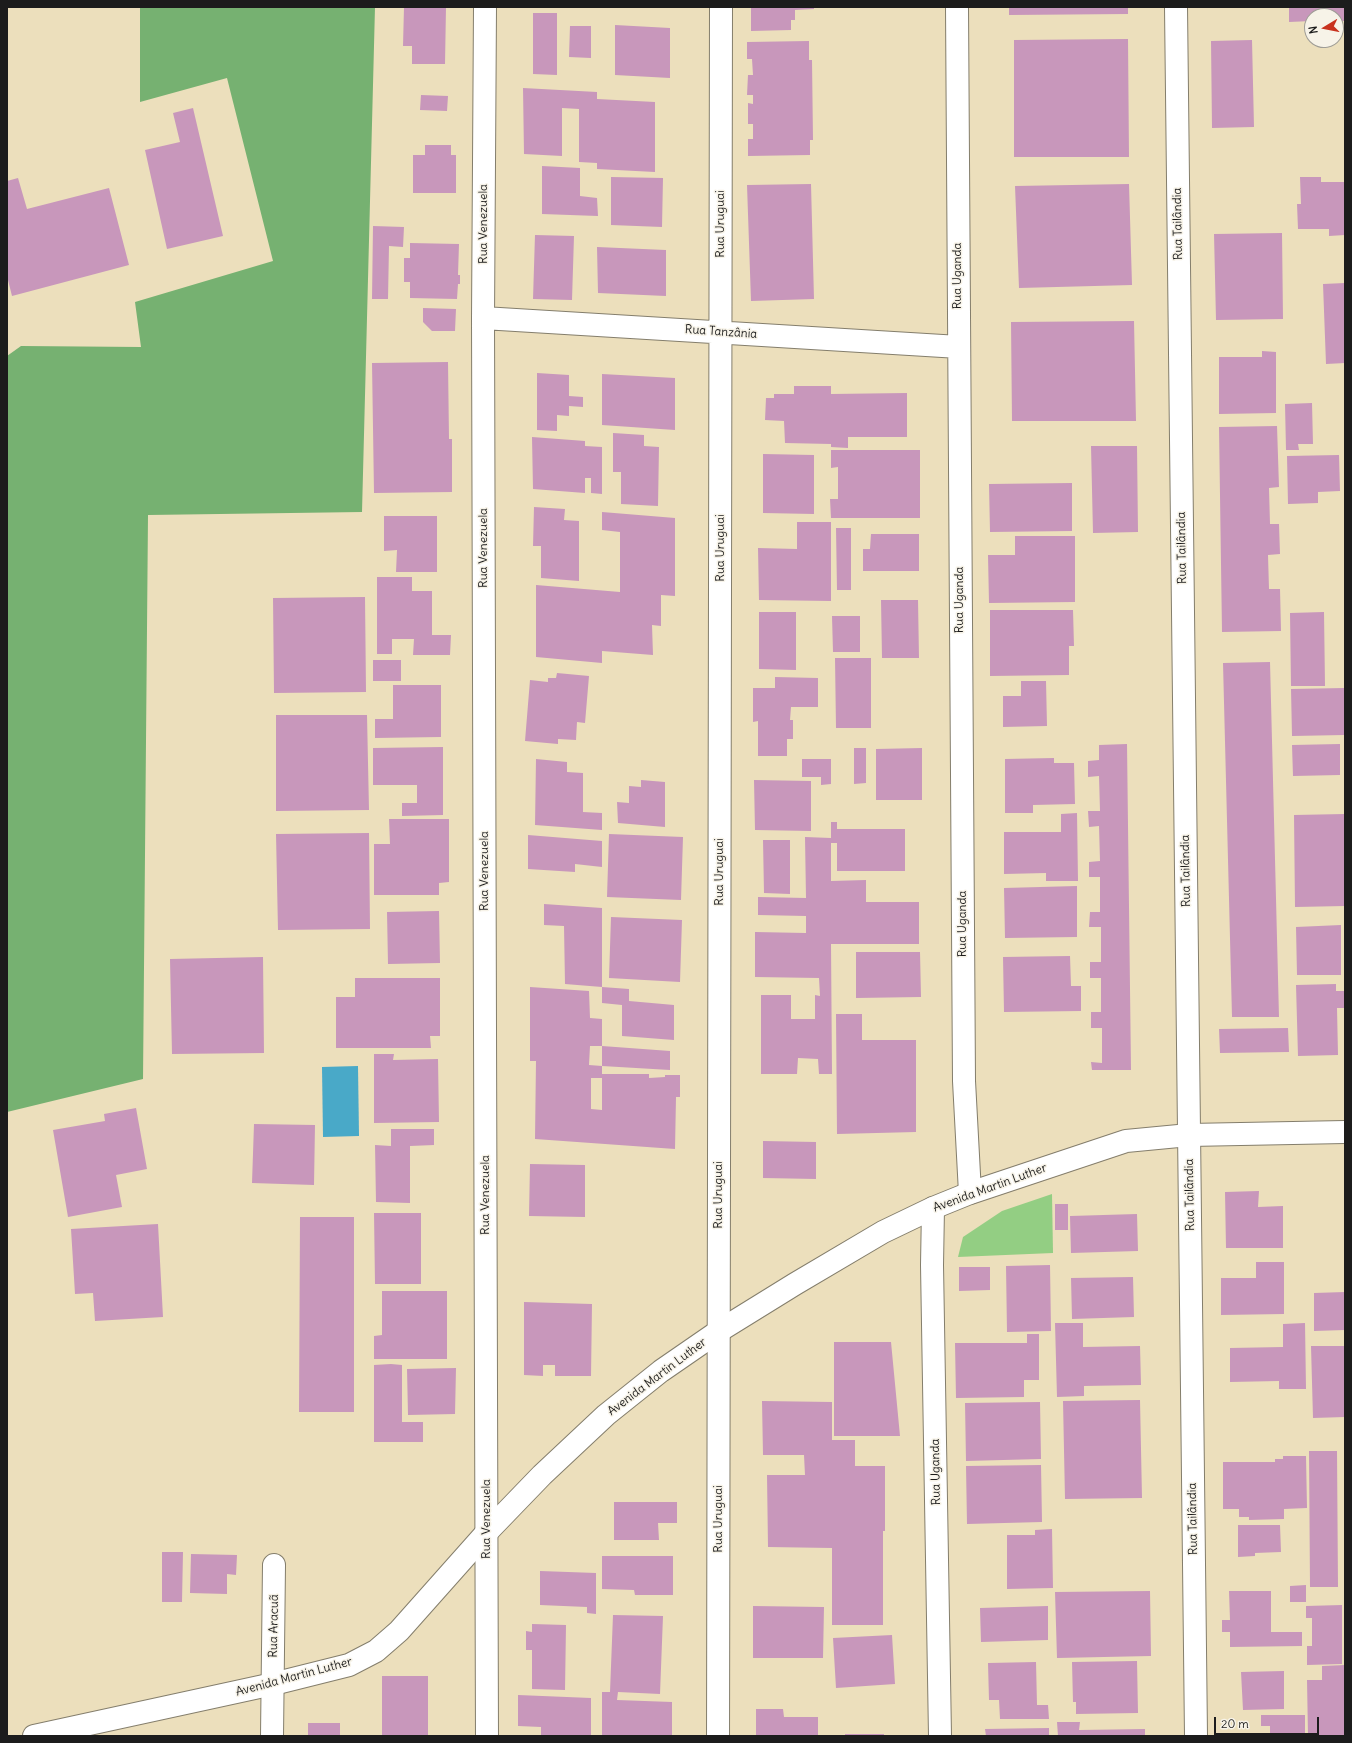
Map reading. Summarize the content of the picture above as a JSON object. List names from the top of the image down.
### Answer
{
  "streets": {
    "street": [
      "Rua Venezuela",
      "Rua Uruguai",
      "Rua Tailândia",
      "Rua Uganda",
      "Rua Tanzânia",
      "Avenida Martin Luther",
      "Rua Aracuã"
    ]
  },
  "crossings": [
    ["Rua Venezuela", "Rua Tanzânia"],
    ["Rua Venezuela", "Avenida Martin Luther"],
    ["Rua Uruguai", "Rua Tanzânia"],
    ["Rua Uruguai", "Avenida Martin Luther"],
    ["Rua Tailândia", "Avenida Martin Luther"],
    ["Rua Uganda", "Rua Tanzânia"],
    ["Rua Uganda", "Avenida Martin Luther"],
    ["Avenida Martin Luther", "Rua Aracuã"]
  ],
  "scale_bar": "20 m",
  "north": "left"
}
